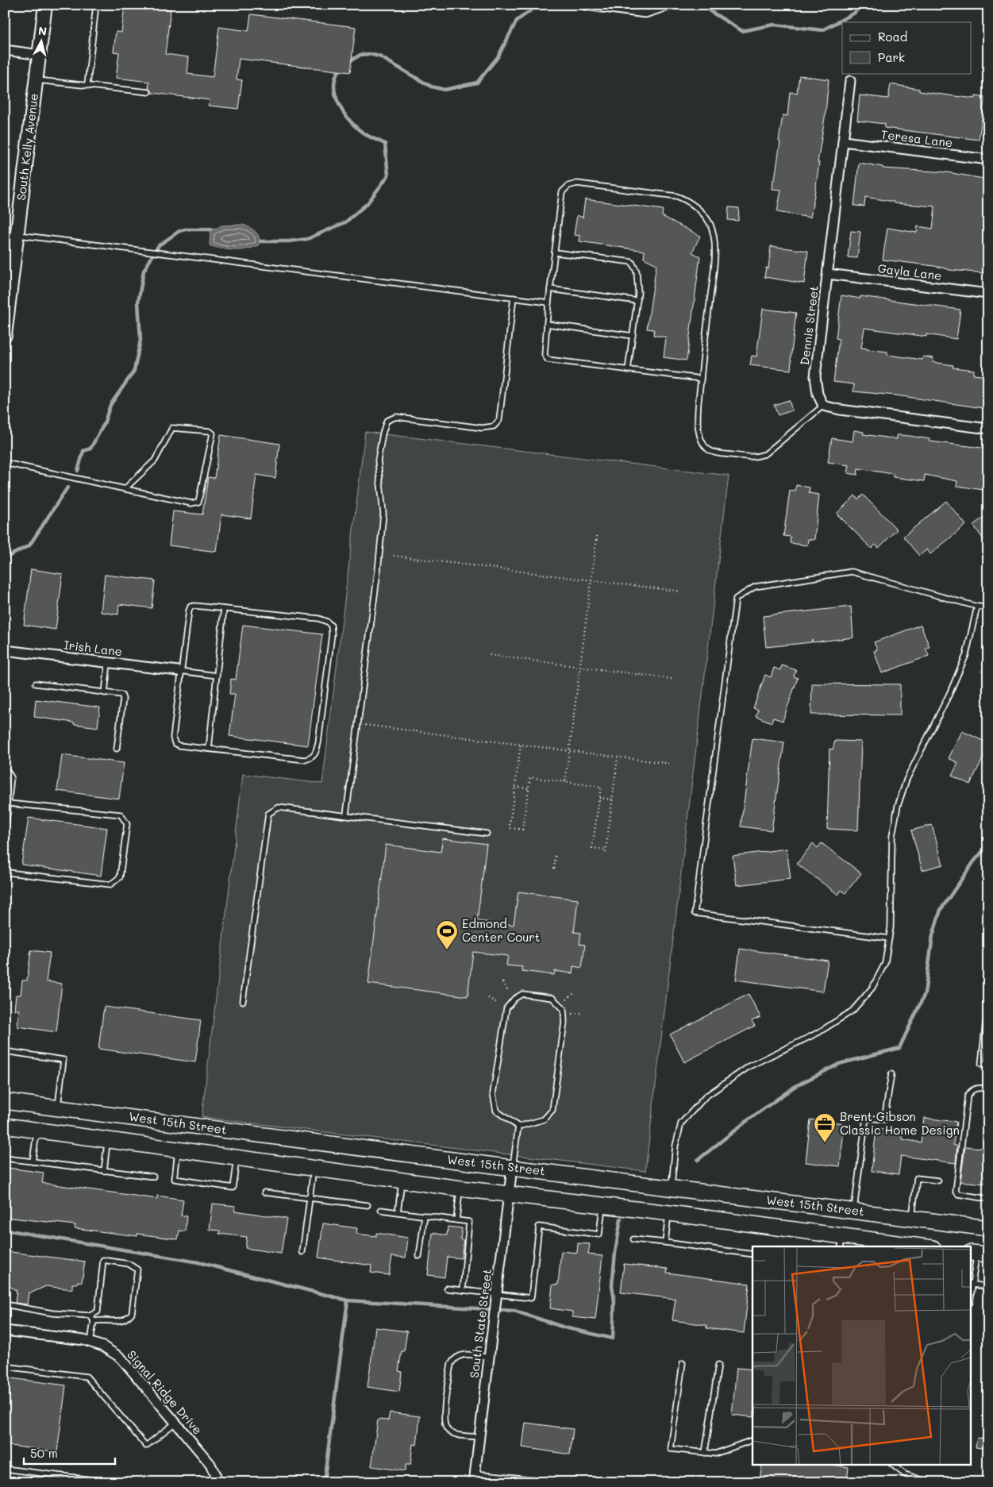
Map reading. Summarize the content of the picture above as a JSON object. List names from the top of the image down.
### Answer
{
  "streets": {
    "main road": ["South Kelly Avenue", "West 15th Street"],
    "street": [
      "Teresa Lane",
      "Gayla Lane",
      "Dennis Street",
      "Irish Lane",
      "South State Street",
      "Signal Ridge Drive"
    ]
  },
  "crossings": [
    ["Teresa Lane", "Dennis Street"],
    ["Gayla Lane", "Dennis Street"],
    ["West 15th Street", "South State Street"]
  ],
  "places": {
    "sports": ["Edmond Center Court"],
    "office": ["Brent Gibson Classic Home Design"]
  },
  "legend": ["Road", "Park"],
  "scale_bar": "50 m",
  "north": "top"
}
